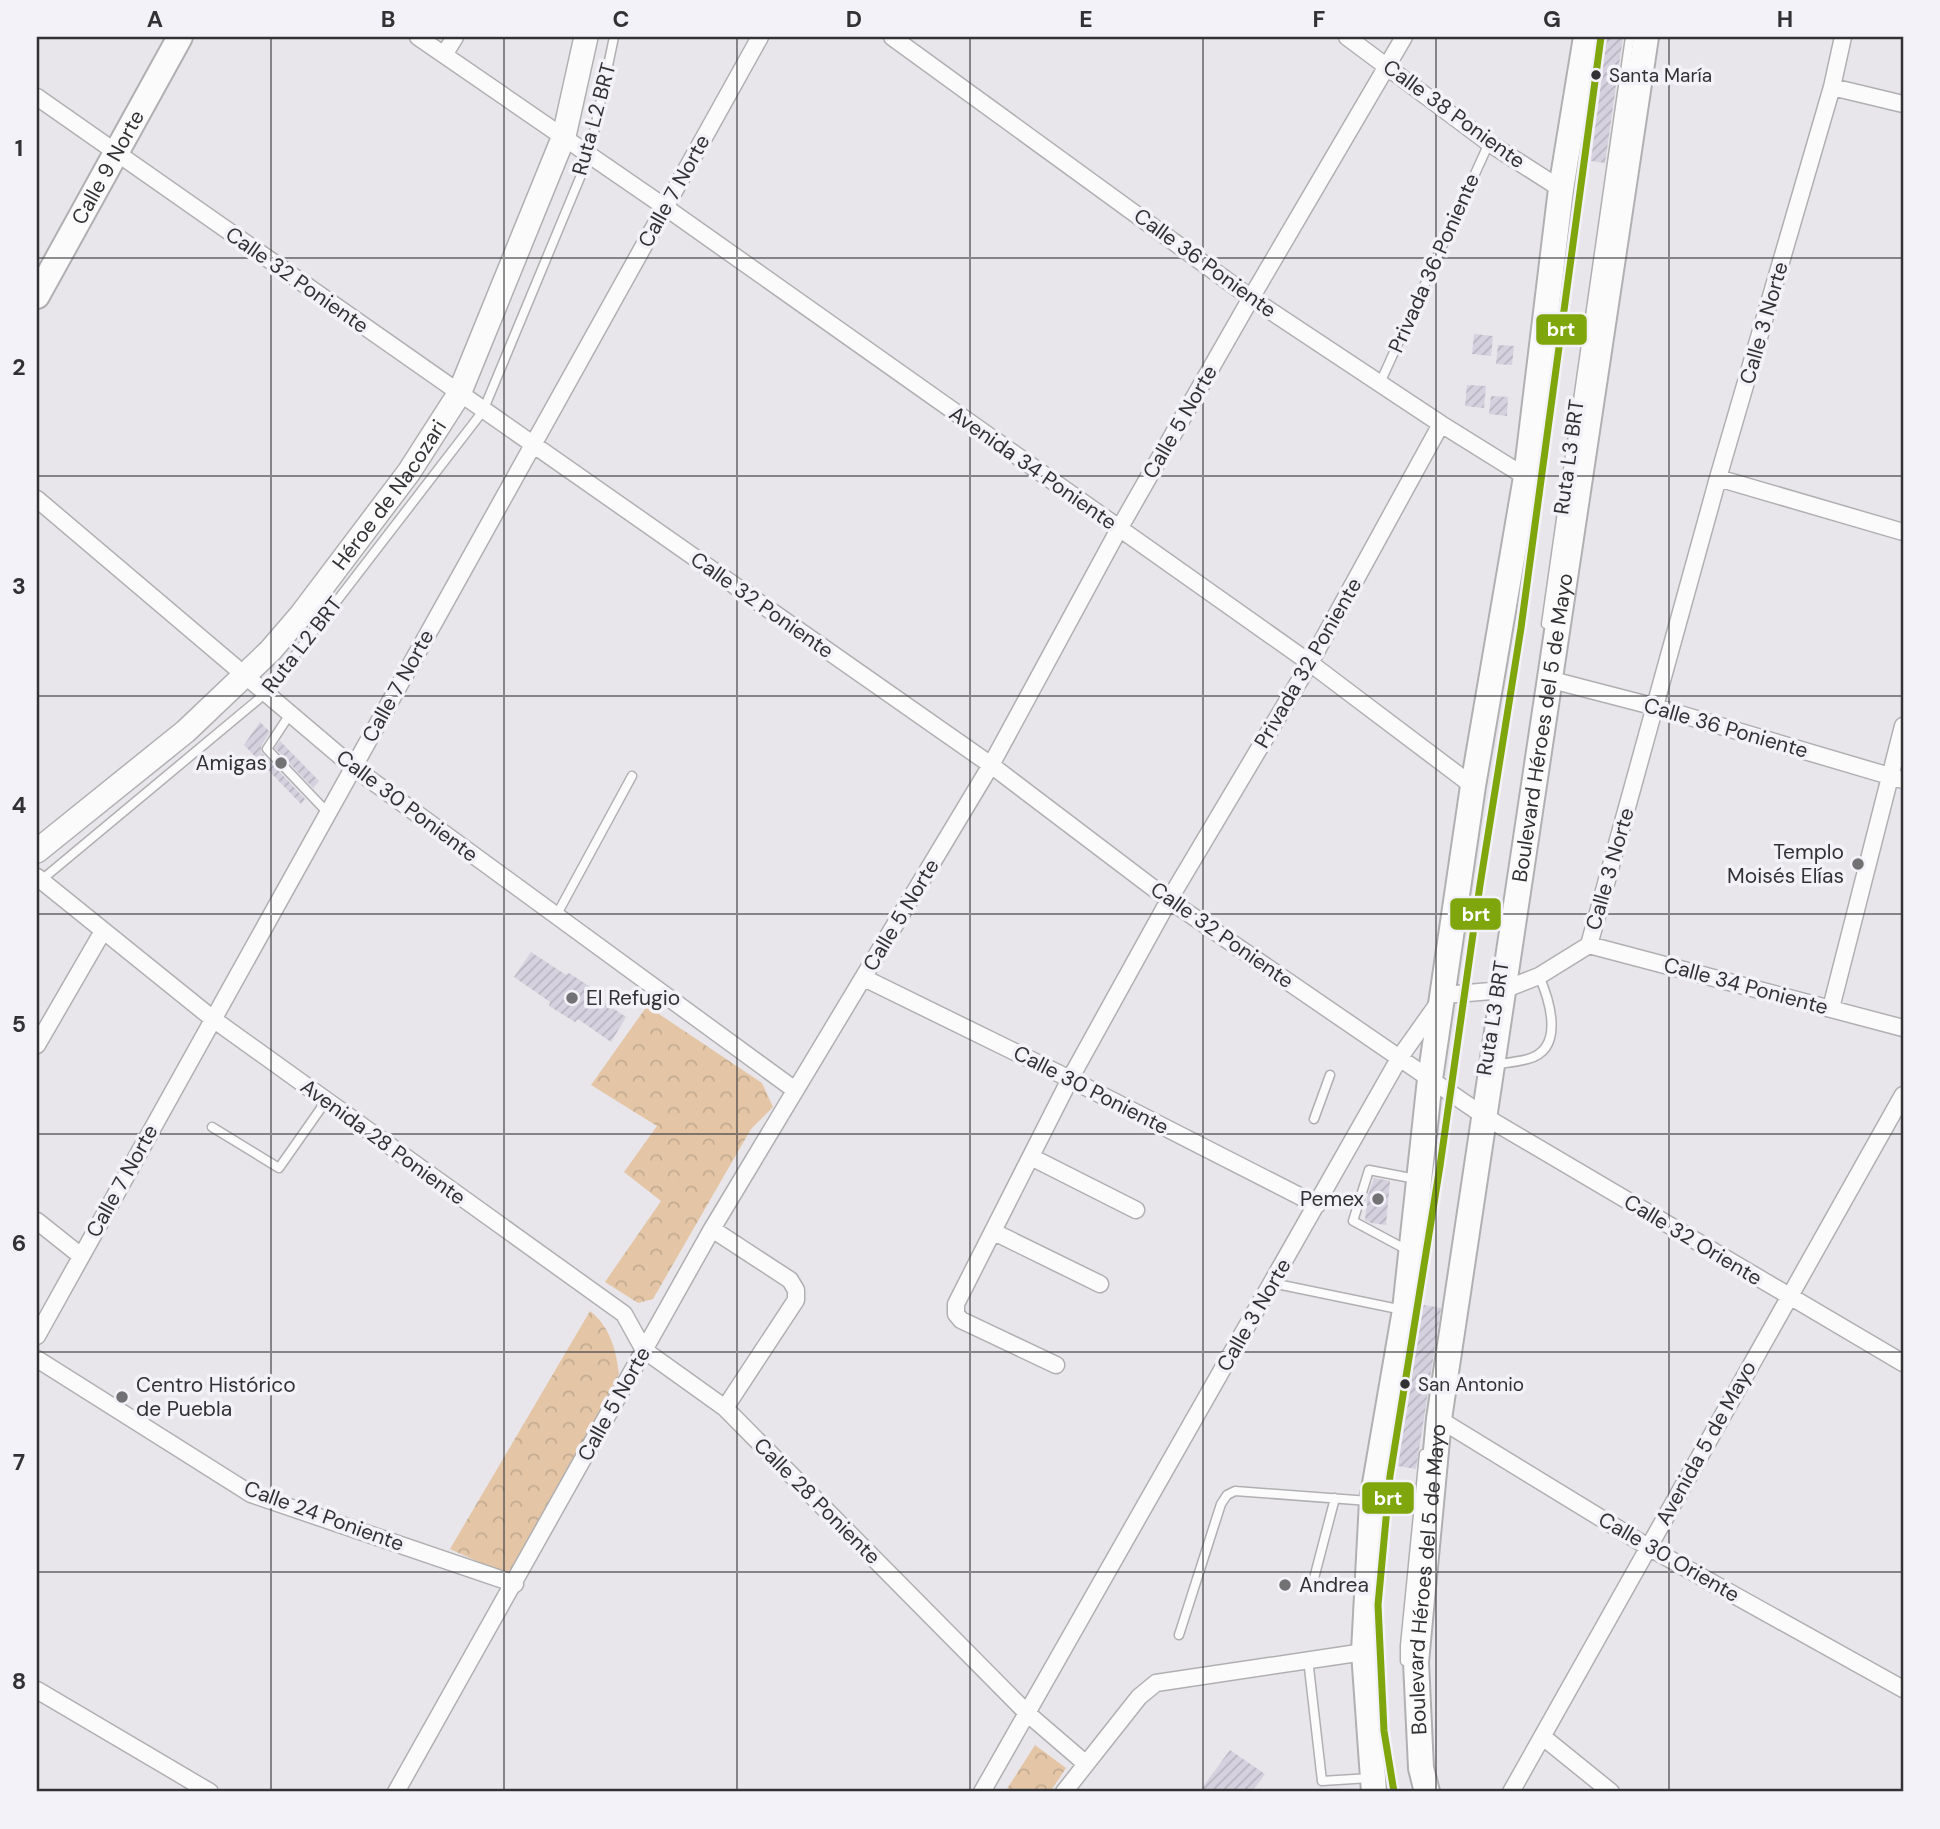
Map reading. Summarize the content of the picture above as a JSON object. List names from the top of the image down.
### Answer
{
  "streets": {
    "main road": ["Calle 9 Norte", "Boulevard Héroes del 5 de Mayo"],
    "street": [
      "Calle 38 Poniente",
      "Calle 7 Norte",
      "Calle 36 Poniente",
      "Calle 32 Poniente",
      "Calle 3 Norte",
      "Calle 5 Norte",
      "Avenida 34 Poniente",
      "Héroe de Nacozari",
      "Privada 32 Poniente",
      "Calle 30 Poniente",
      "Calle 34 Poniente",
      "Avenida 28 Poniente",
      "Calle 32 Oriente",
      "Avenida 5 de Mayo",
      "Calle 28 Poniente",
      "Calle 24 Poniente",
      "Calle 30 Oriente"
    ],
    "lane": ["Ruta L2 BRT", "Privada 36 Poniente", "Ruta L3 BRT"]
  },
  "crossings": [
    ["Calle 38 Poniente", "Privada 36 Poniente"],
    ["Calle 38 Poniente", "Calle 5 Norte"],
    ["Ruta L2 BRT", "Calle 32 Poniente"],
    ["Ruta L2 BRT", "Avenida 34 Poniente"],
    ["Ruta L2 BRT", "Calle 30 Poniente"],
    ["Ruta L2 BRT", "Avenida 28 Poniente"],
    ["Calle 9 Norte", "Calle 32 Poniente"],
    ["Calle 7 Norte", "Calle 32 Poniente"],
    ["Calle 7 Norte", "Avenida 34 Poniente"],
    ["Calle 7 Norte", "Calle 30 Poniente"],
    ["Calle 7 Norte", "Avenida 28 Poniente"],
    ["Calle 36 Poniente", "Privada 36 Poniente"],
    ["Calle 36 Poniente", "Calle 3 Norte"],
    ["Calle 36 Poniente", "Calle 5 Norte"],
    ["Calle 36 Poniente", "Privada 32 Poniente"],
    ["Calle 36 Poniente", "Boulevard Héroes del 5 de Mayo"],
    ["Calle 32 Poniente", "Calle 3 Norte"],
    ["Calle 32 Poniente", "Calle 5 Norte"],
    ["Calle 32 Poniente", "Ruta L3 BRT"],
    ["Calle 32 Poniente", "Héroe de Nacozari"],
    ["Calle 32 Poniente", "Privada 32 Poniente"],
    ["Calle 32 Poniente", "Boulevard Héroes del 5 de Mayo"],
    ["Calle 32 Poniente", "Calle 32 Oriente"],
    ["Calle 3 Norte", "Ruta L3 BRT"],
    ["Calle 3 Norte", "Boulevard Héroes del 5 de Mayo"],
    ["Calle 3 Norte", "Calle 30 Poniente"],
    ["Calle 3 Norte", "Calle 34 Poniente"],
    ["Calle 3 Norte", "Calle 28 Poniente"],
    ["Calle 5 Norte", "Avenida 34 Poniente"],
    ["Calle 5 Norte", "Calle 30 Poniente"],
    ["Calle 5 Norte", "Avenida 28 Poniente"],
    ["Calle 5 Norte", "Calle 24 Poniente"],
    ["Ruta L3 BRT", "Boulevard Héroes del 5 de Mayo"],
    ["Ruta L3 BRT", "Calle 32 Oriente"],
    ["Avenida 34 Poniente", "Privada 32 Poniente"],
    ["Héroe de Nacozari", "Calle 30 Poniente"],
    ["Privada 32 Poniente", "Calle 30 Poniente"],
    ["Boulevard Héroes del 5 de Mayo", "Calle 32 Oriente"],
    ["Boulevard Héroes del 5 de Mayo", "Calle 30 Oriente"],
    ["Avenida 28 Poniente", "Calle 28 Poniente"],
    ["Calle 32 Oriente", "Avenida 5 de Mayo"],
    ["Avenida 5 de Mayo", "Calle 30 Oriente"]
  ],
  "places": [
    "Santa María",
    "Amigas",
    "Templo Moisés Elías",
    "El Refugio",
    "Pemex",
    "San Antonio",
    "Centro Histórico de Puebla",
    "Andrea"
  ],
  "lines": ["transit line brt"],
  "grid": {
    "columns": [
      "A",
      "B",
      "C",
      "D",
      "E",
      "F",
      "G",
      "H"
    ],
    "rows": [
      "1",
      "2",
      "3",
      "4",
      "5",
      "6",
      "7",
      "8"
    ]
  }
}
